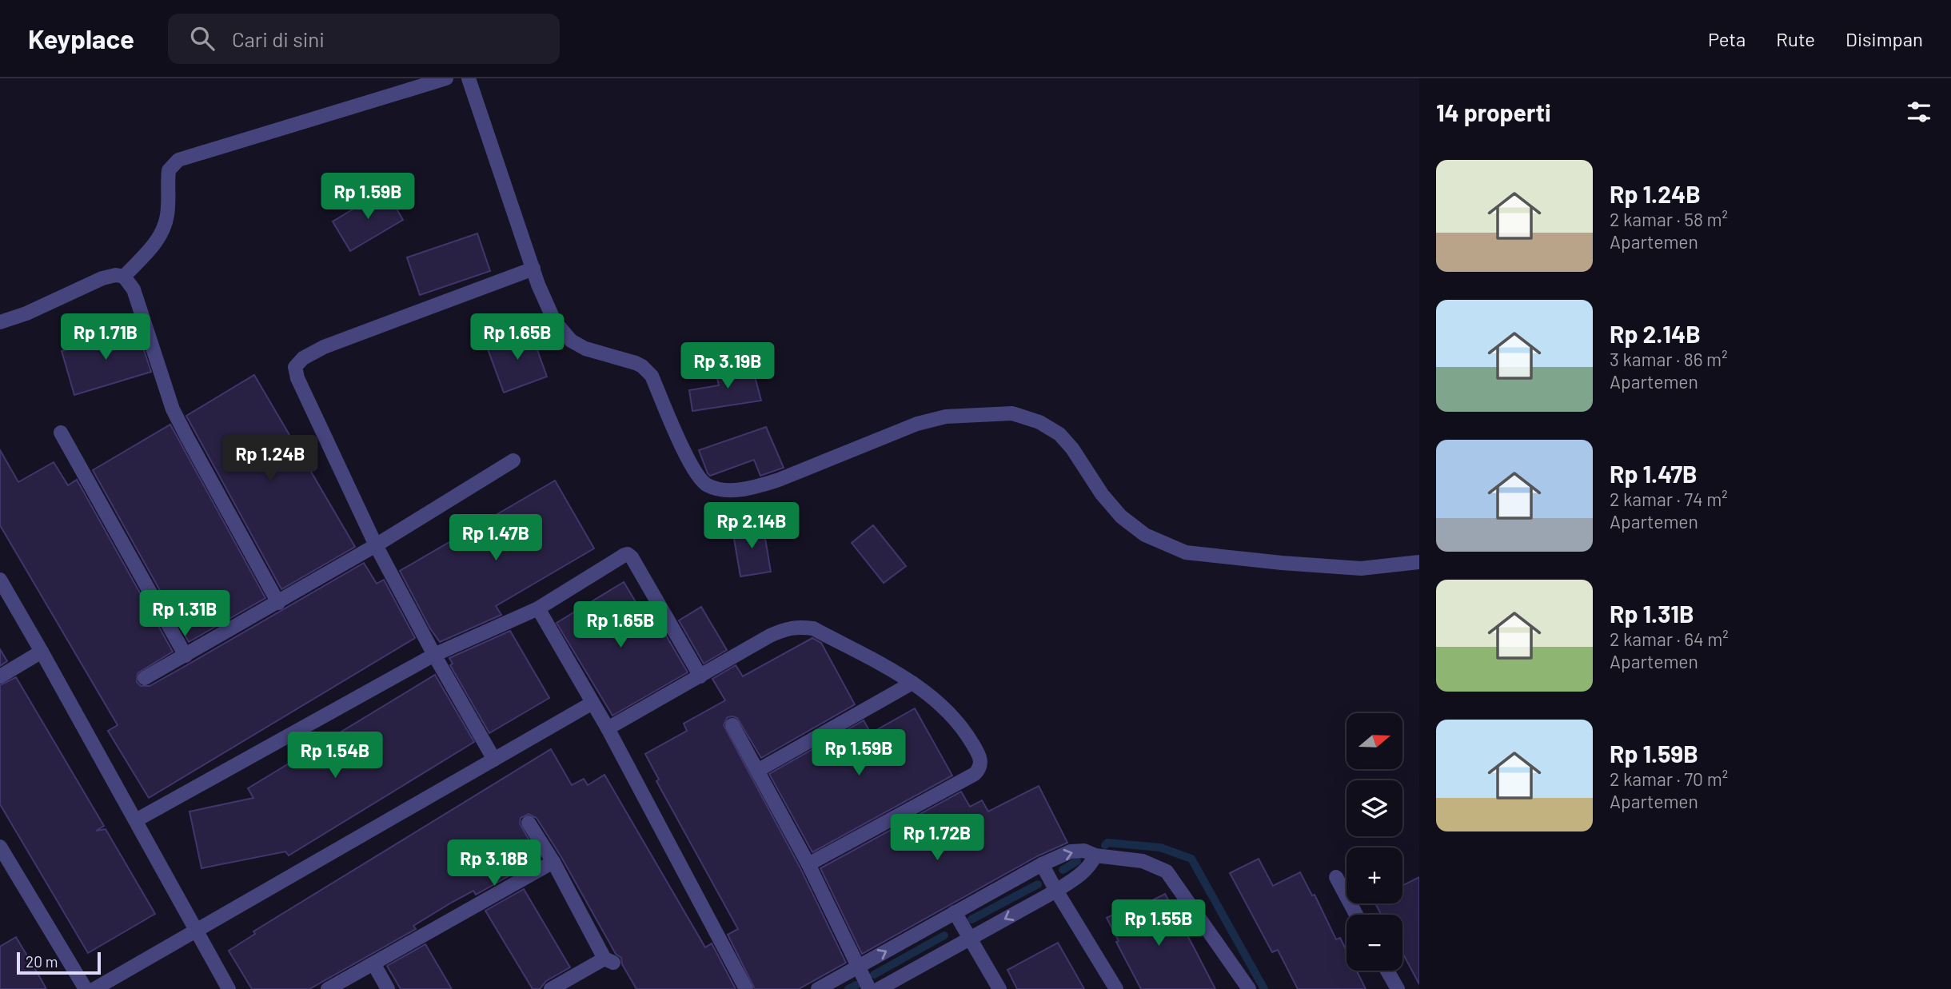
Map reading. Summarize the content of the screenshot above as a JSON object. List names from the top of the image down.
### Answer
{
  "scale_bar": "20 m",
  "north": "right",
  "page": {
    "header": "Keyplace",
    "search": "Cari di sini",
    "nav": ["Peta", "Rute", "Disimpan"],
    "heading": "14 properti",
    "list": [
      {
        "name": "Rp 1.24B",
        "note": "2 kamar · 58 m² · Apartemen"
      },
      {
        "name": "Rp 2.14B",
        "note": "3 kamar · 86 m² · Apartemen"
      },
      {
        "name": "Rp 1.47B",
        "note": "2 kamar · 74 m² · Apartemen"
      },
      {
        "name": "Rp 1.31B",
        "note": "2 kamar · 64 m² · Apartemen"
      },
      {
        "name": "Rp 1.59B",
        "note": "2 kamar · 70 m² · Apartemen"
      }
    ],
    "price": [
      "Rp 1.59B",
      "Rp 1.71B",
      "Rp 1.65B",
      "Rp 3.19B",
      "Rp 1.24B",
      "Rp 2.14B",
      "Rp 1.47B",
      "Rp 1.31B",
      "Rp 1.65B",
      "Rp 1.59B",
      "Rp 1.54B",
      "Rp 1.72B",
      "Rp 3.18B",
      "Rp 1.55B"
    ],
    "map_buttons": ["+", "−"],
    "scale": "20 m"
  }
}
